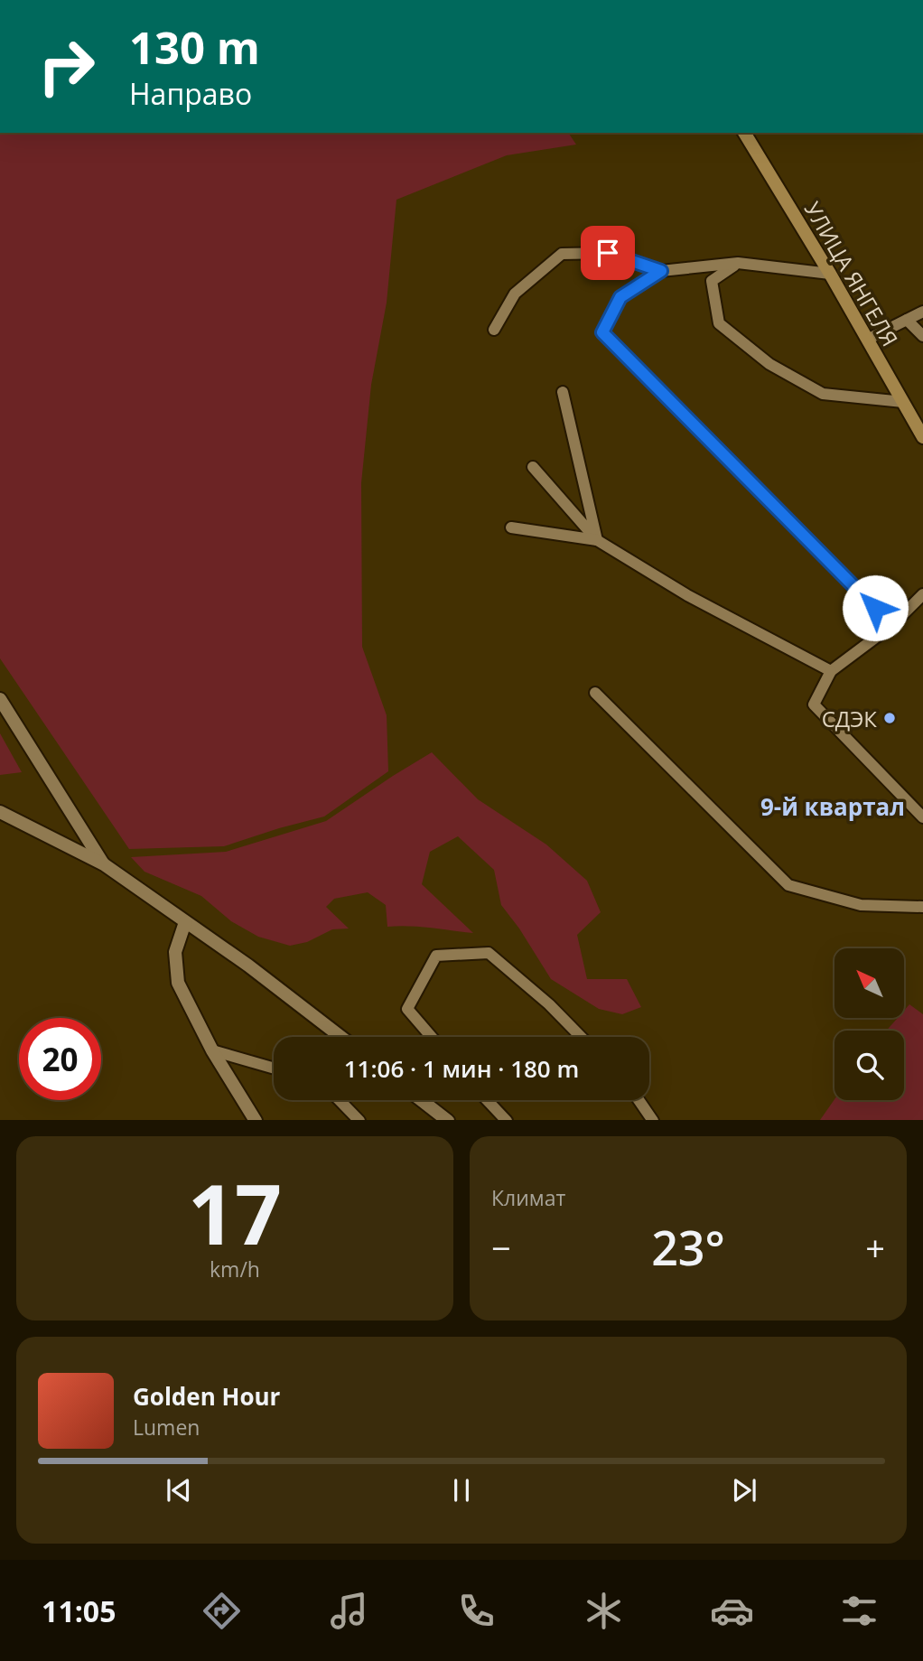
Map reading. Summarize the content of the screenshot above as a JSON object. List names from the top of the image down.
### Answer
{
  "streets": {
    "street": ["УЛИЦА ЯНГЕЛЯ"]
  },
  "districts": ["9-й квартал"],
  "places": ["СДЭК"],
  "north": "top left",
  "page": {
    "turn": ["130 m", "Направо"],
    "limit": "20",
    "trip": "11:06 · 1 мин · 180 m",
    "tile": [
      ["17", "km/h"],
      "Климат"
    ],
    "heat": ["−", "23°", "+"],
    "song": ["Golden Hour", "Lumen"],
    "tabs": "11:05"
  }
}
